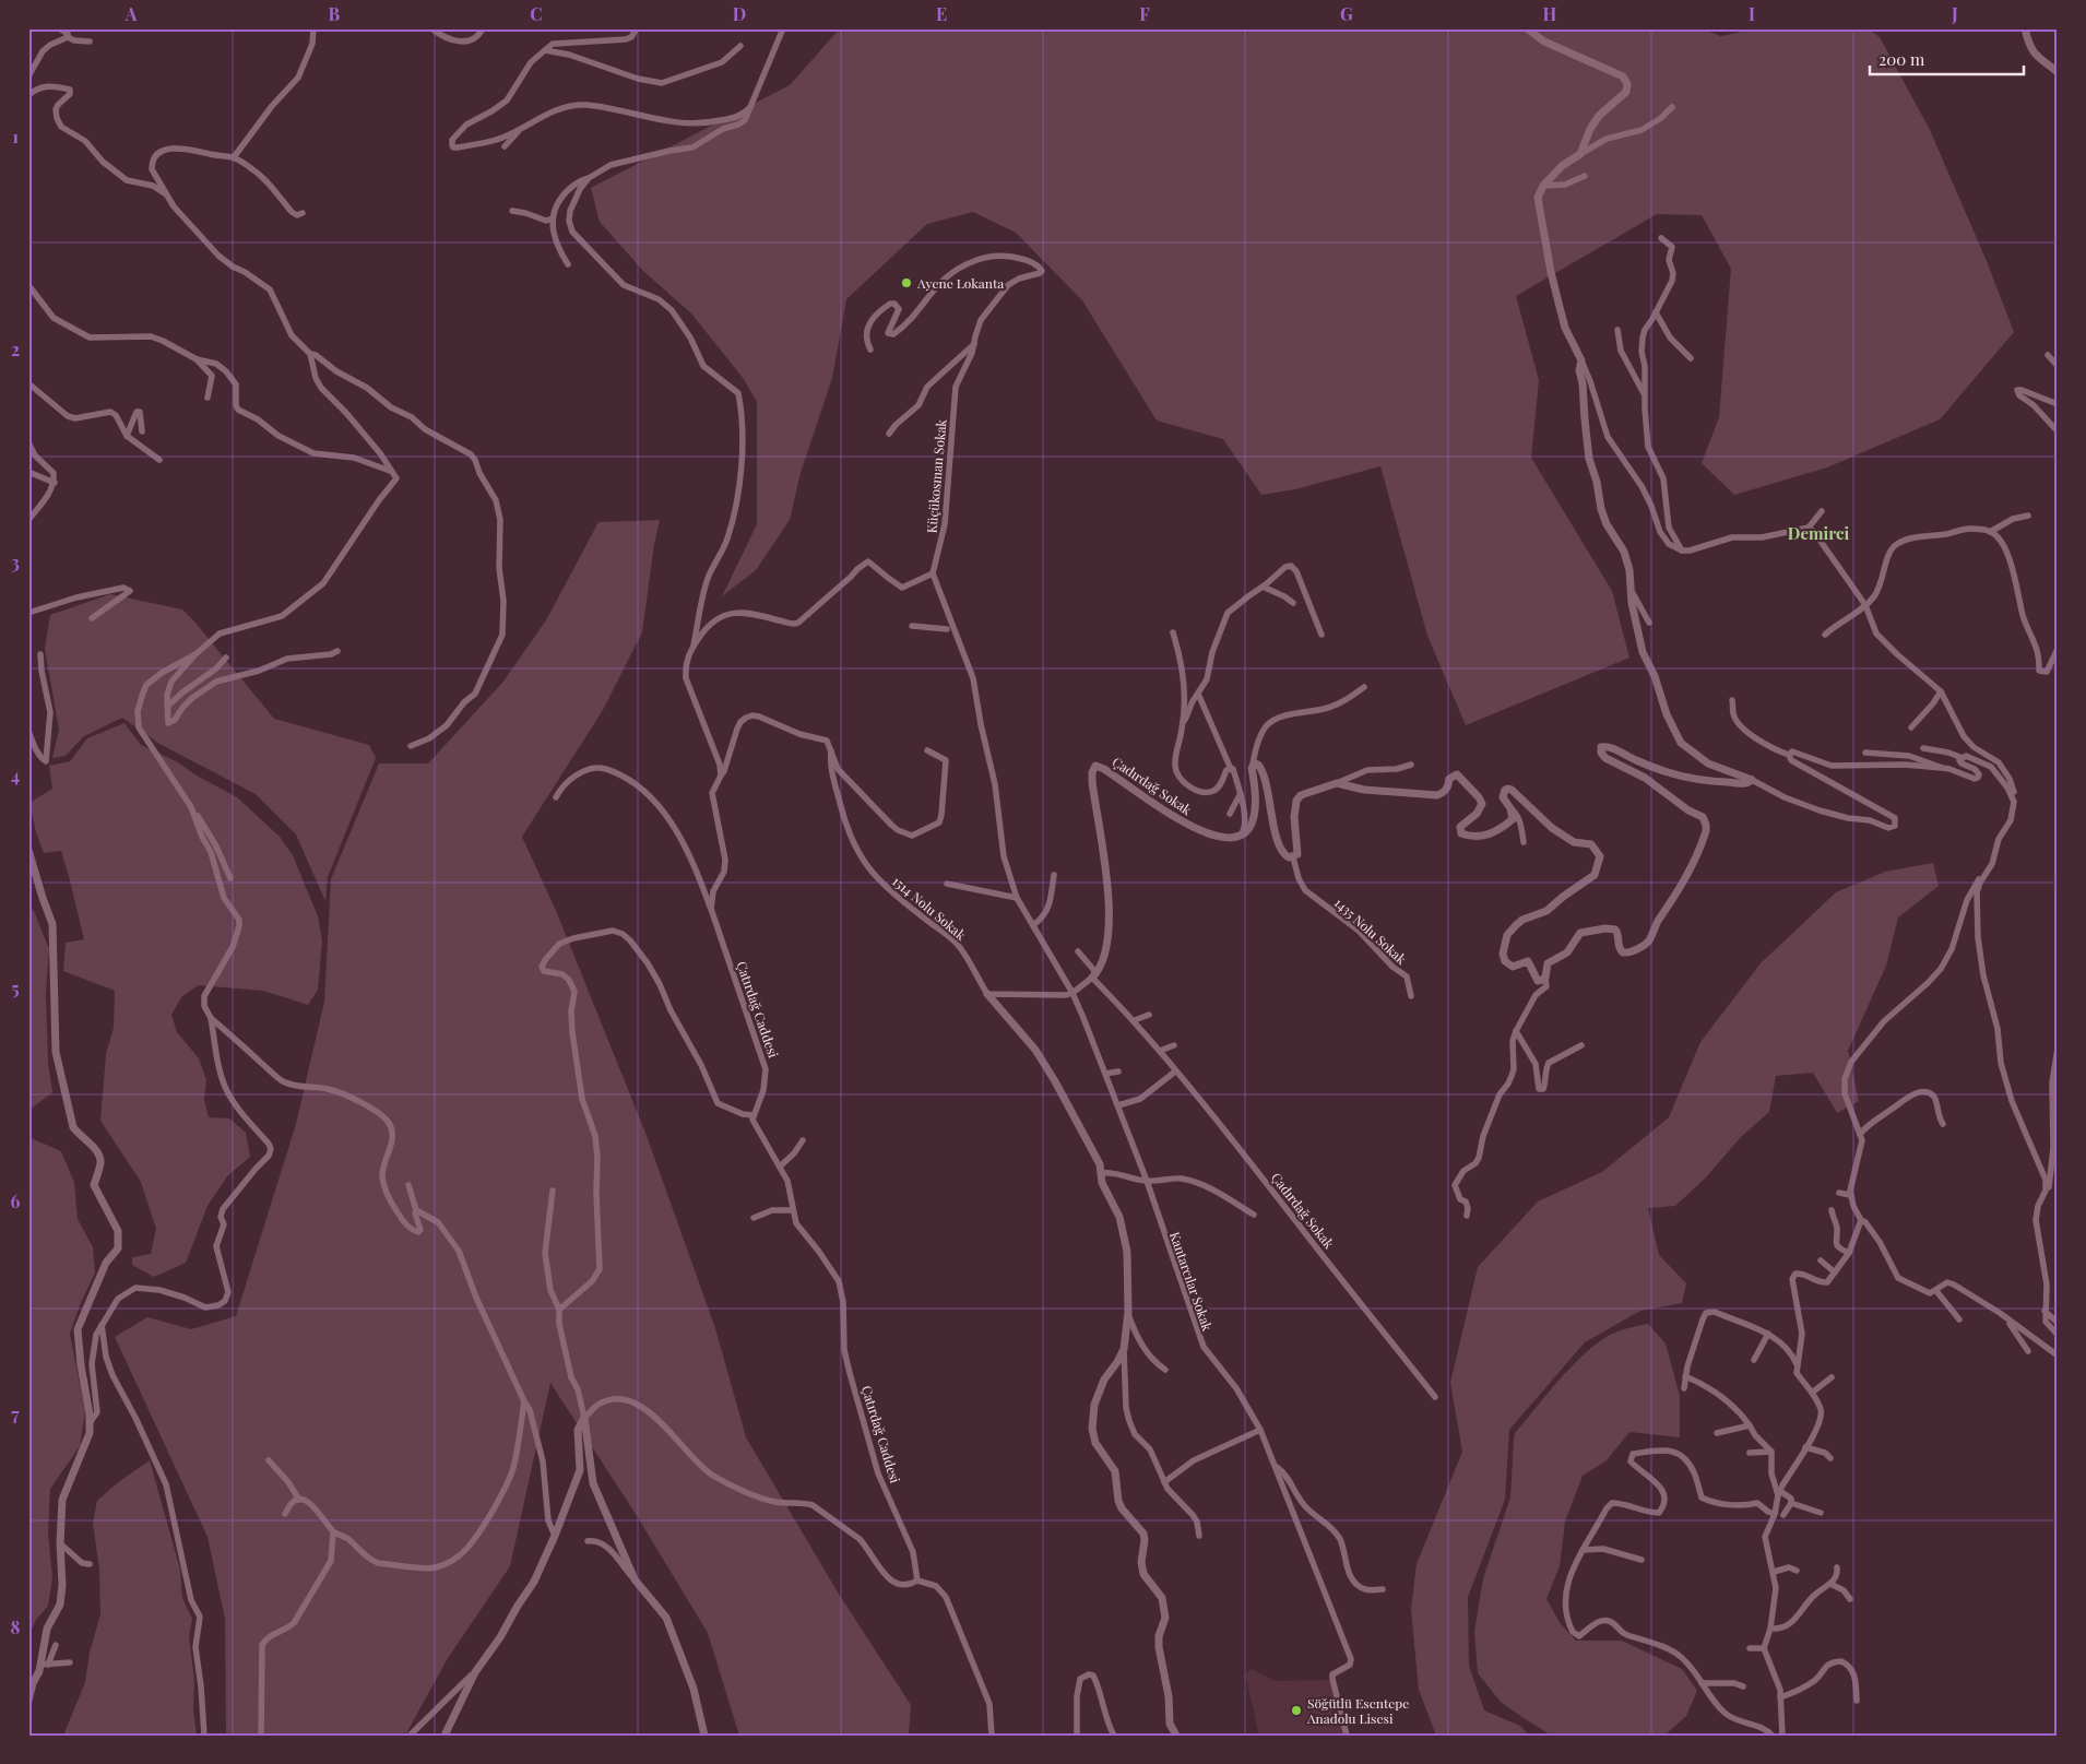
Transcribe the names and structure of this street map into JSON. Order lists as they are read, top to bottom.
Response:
{
  "streets": {
    "street": [
      "Küçükosman Sokak",
      "Çadırdağ Sokak",
      "1514 Nolu Sokak",
      "1435 Nolu Sokak",
      "Çatırdağ Caddesi",
      "Kantarcılar Sokak"
    ]
  },
  "districts": ["Demirci"],
  "places": ["Ayene Lokanta", "Söğütlü Esentepe Anadolu Lisesi"],
  "scale_bar": "200 m",
  "grid": {
    "columns": [
      "A",
      "B",
      "C",
      "D",
      "E",
      "F",
      "G",
      "H",
      "I",
      "J"
    ],
    "rows": [
      "1",
      "2",
      "3",
      "4",
      "5",
      "6",
      "7",
      "8"
    ]
  }
}
